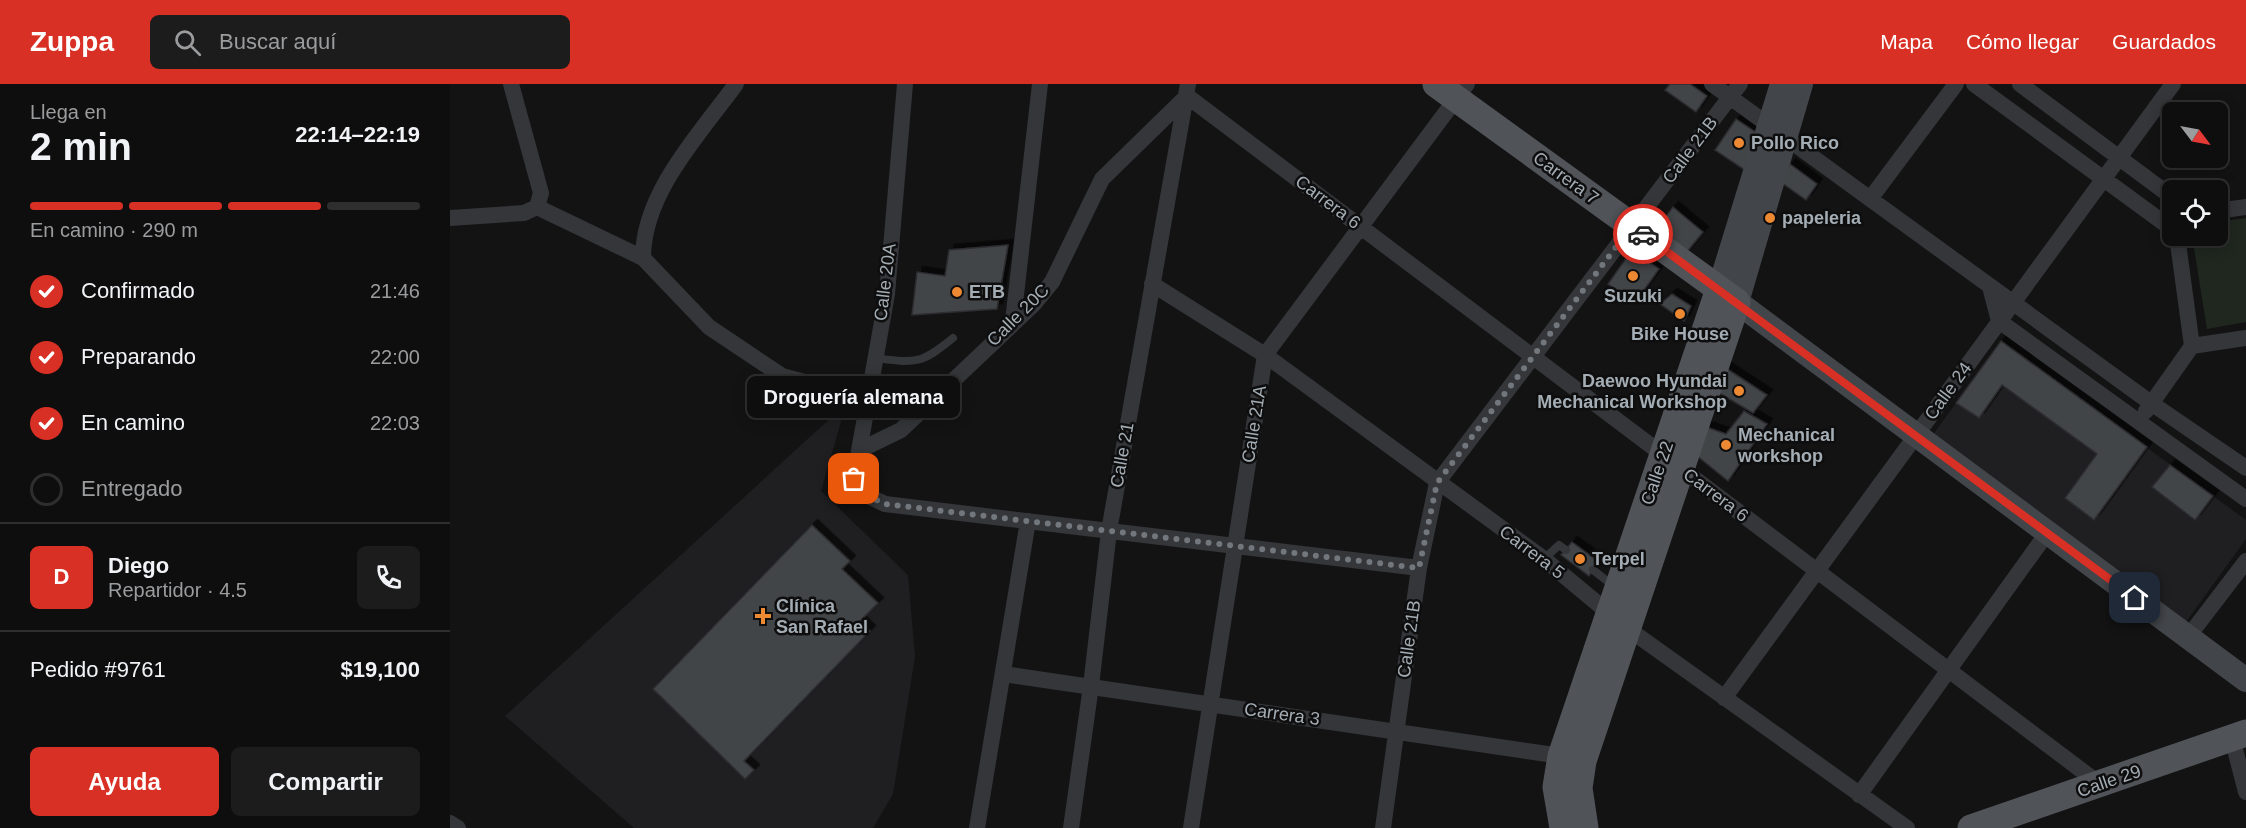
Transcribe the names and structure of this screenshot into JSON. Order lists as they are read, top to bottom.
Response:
{
  "streets": {
    "main road": ["Carrera 7", "Calle 22", "Calle 29"],
    "street": [
      "Calle 21B",
      "Carrera 6",
      "Calle 20A",
      "Calle 20C",
      "Calle 24",
      "Calle 21A",
      "Calle 21",
      "Carrera 5",
      "Carrera 3"
    ]
  },
  "crossings": [
    ["Calle 21B", "Carrera 7"],
    ["Calle 21B", "Carrera 6"],
    ["Calle 21B", "Carrera 5"],
    ["Calle 21B", "Carrera 3"],
    ["Carrera 7", "Calle 24"],
    ["Carrera 7", "Calle 21A"],
    ["Carrera 7", "Calle 22"],
    ["Carrera 6", "Calle 20C"],
    ["Carrera 6", "Calle 24"],
    ["Carrera 6", "Calle 21A"],
    ["Carrera 6", "Calle 21"],
    ["Carrera 6", "Calle 22"],
    ["Carrera 6", "Calle 29"],
    ["Calle 20A", "Calle 20C"],
    ["Calle 20C", "Calle 21"],
    ["Calle 24", "Carrera 5"],
    ["Calle 21A", "Carrera 5"],
    ["Calle 21A", "Carrera 3"],
    ["Calle 21", "Carrera 5"],
    ["Calle 21", "Carrera 3"],
    ["Calle 22", "Carrera 5"],
    ["Calle 22", "Carrera 3"]
  ],
  "places": {
    "other": [
      "Pollo Rico",
      "papeleria",
      "Suzuki",
      "ETB",
      "Bike House",
      "Daewoo Hyundai Mechanical Workshop",
      "Mechanical workshop",
      "Droguería alemana",
      "Terpel"
    ],
    "health": ["Clínica San Rafael"]
  },
  "north": "bottom right",
  "page": {
    "header": "Zuppa",
    "search": "Buscar aquí",
    "nav": ["Mapa", "Cómo llegar", "Guardados"],
    "heading": ["2 min", "Llega en", "22:14–22:19"],
    "panel": [
      "Diego",
      "Repartidor · 4.5",
      "Pedido #9761",
      "$19,100"
    ],
    "bar": "En camino · 290 m",
    "list": [
      ["Confirmado", "21:46"],
      ["Preparando", "22:00"],
      ["En camino", "22:03"],
      "Entregado"
    ],
    "bubble": "Droguería alemana",
    "round": "D",
    "buttons": ["Ayuda", "Compartir"]
  }
}
